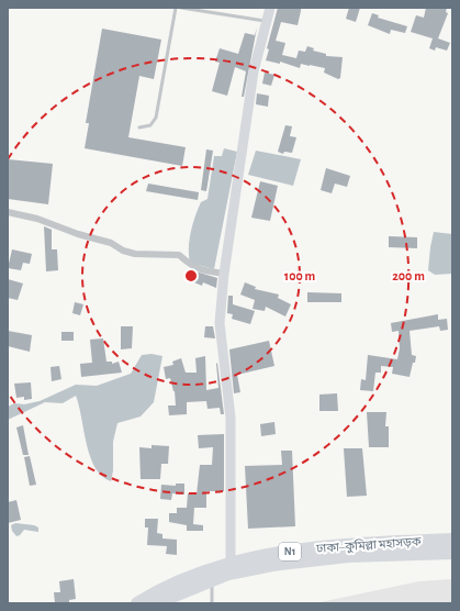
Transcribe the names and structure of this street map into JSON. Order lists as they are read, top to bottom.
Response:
{
  "streets": {
    "highway": ["ঢাকা–কুমিল্লা মহাসড়ক", "N1"]
  },
  "rings": ["100 m", "200 m"]
}
